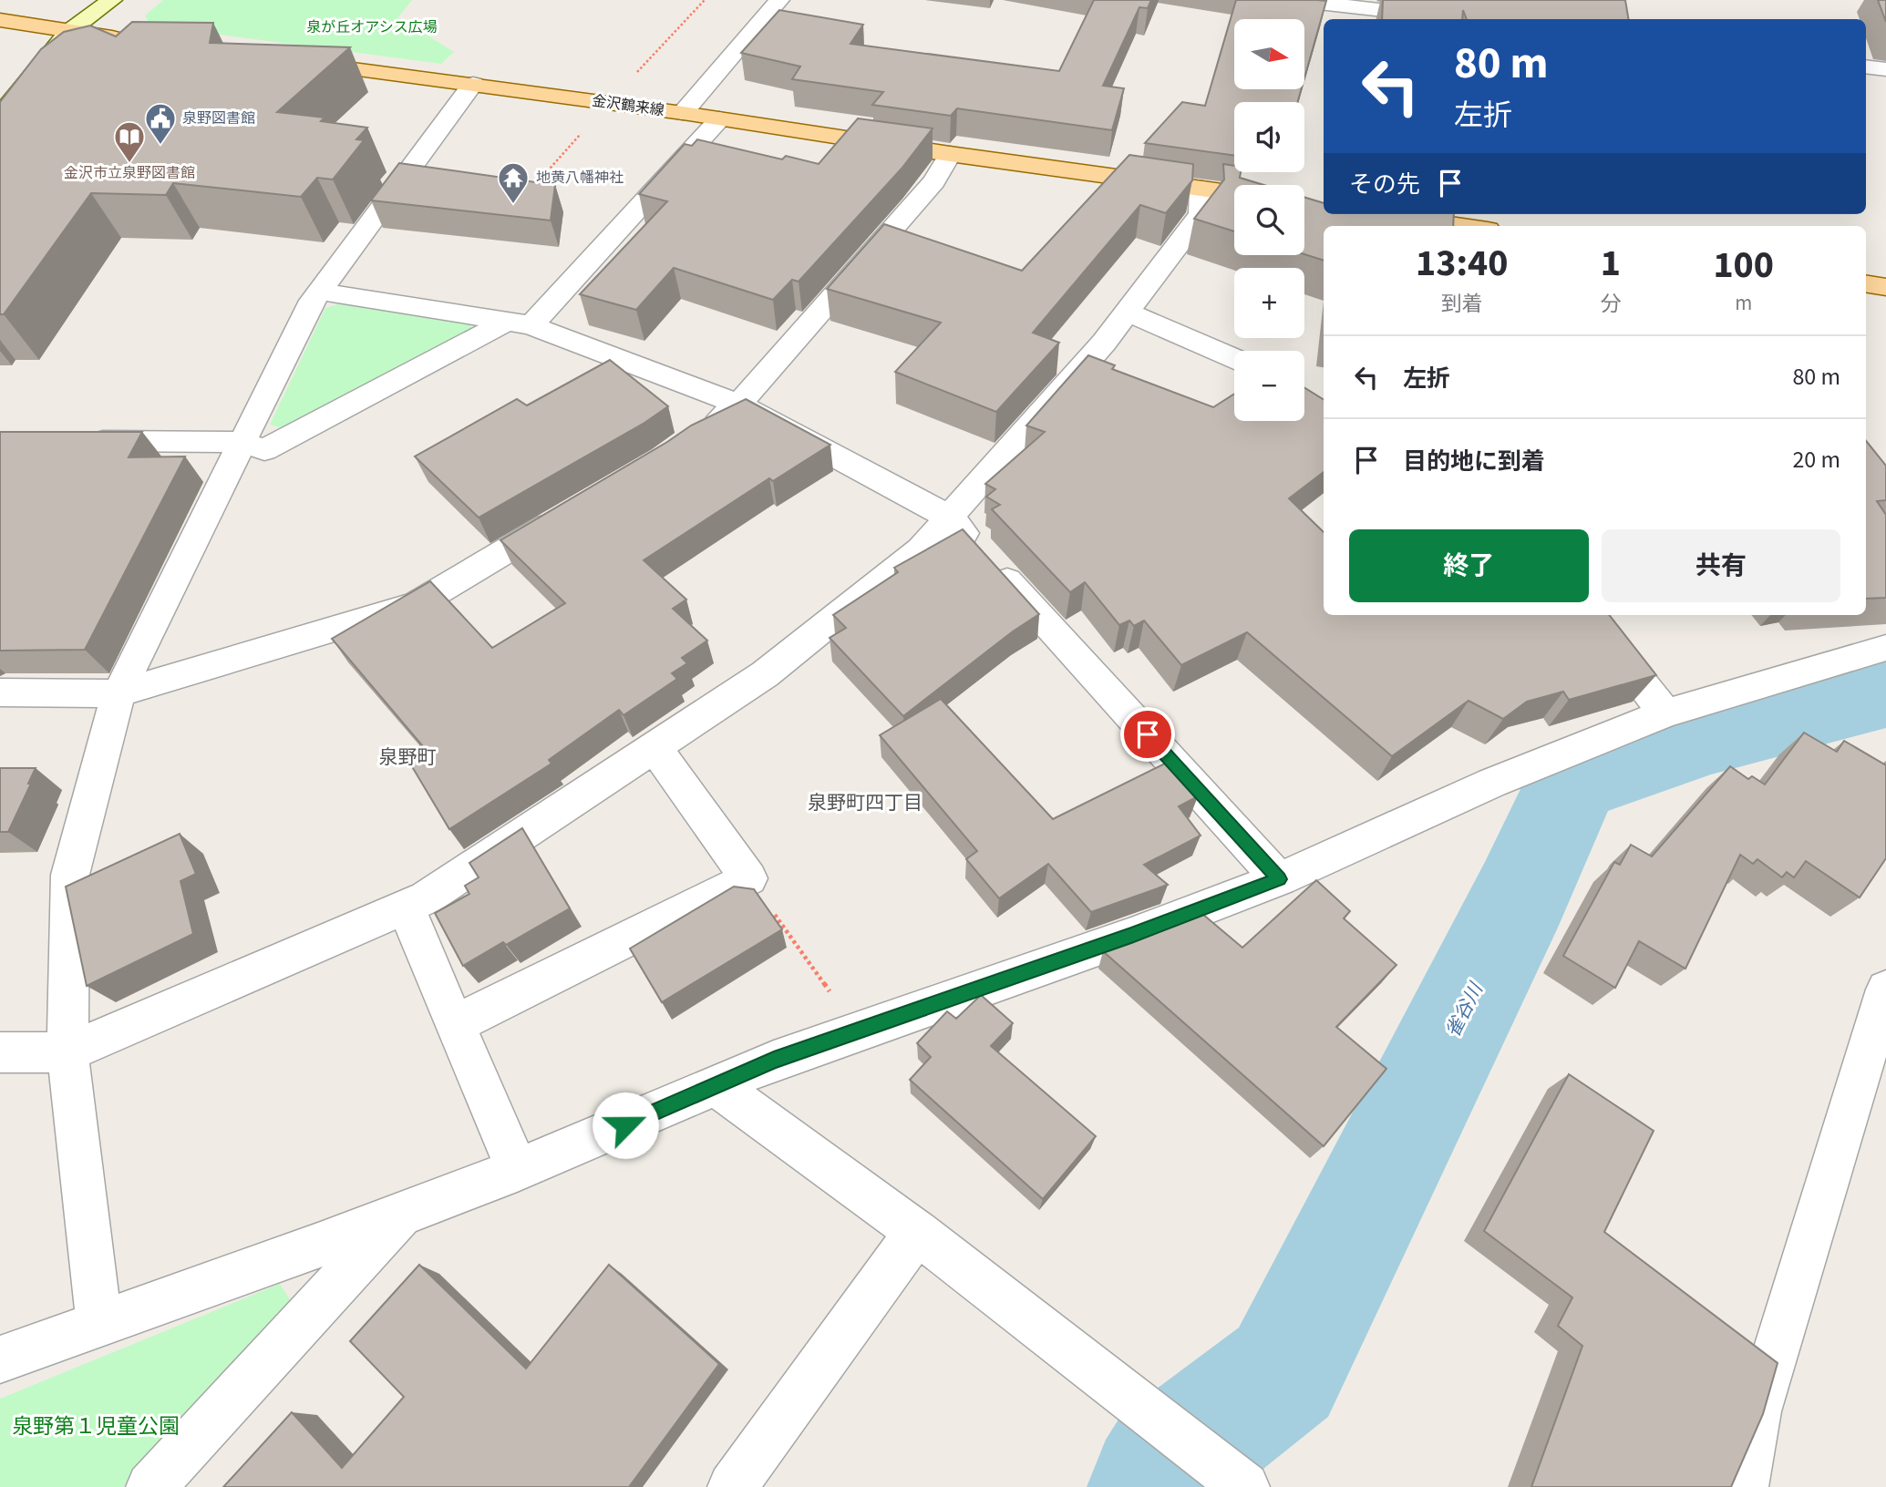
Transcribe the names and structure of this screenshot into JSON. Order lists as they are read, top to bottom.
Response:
{
  "streets": {
    "main road": ["金沢鶴来線"]
  },
  "districts": ["泉野町", "泉野町四丁目"],
  "water": ["雀谷川"],
  "parks": ["泉が丘オアシス広場", "泉野第１児童公園"],
  "places": {
    "public building": ["泉野図書館"],
    "library": ["金沢市立泉野図書館"],
    "temple": ["地黄八幡神社"]
  },
  "north": "right",
  "page": {
    "map_buttons": ["+", "−"],
    "turn": ["80 m", "左折"],
    "then": "その先",
    "eta": [
      "13:40",
      "到着",
      "1",
      "分",
      "100",
      "m"
    ],
    "list": [
      {
        "name": "左折",
        "value": "80 m"
      },
      {
        "name": "目的地に到着",
        "value": "20 m"
      }
    ],
    "buttons": ["終了", "共有"]
  }
}
